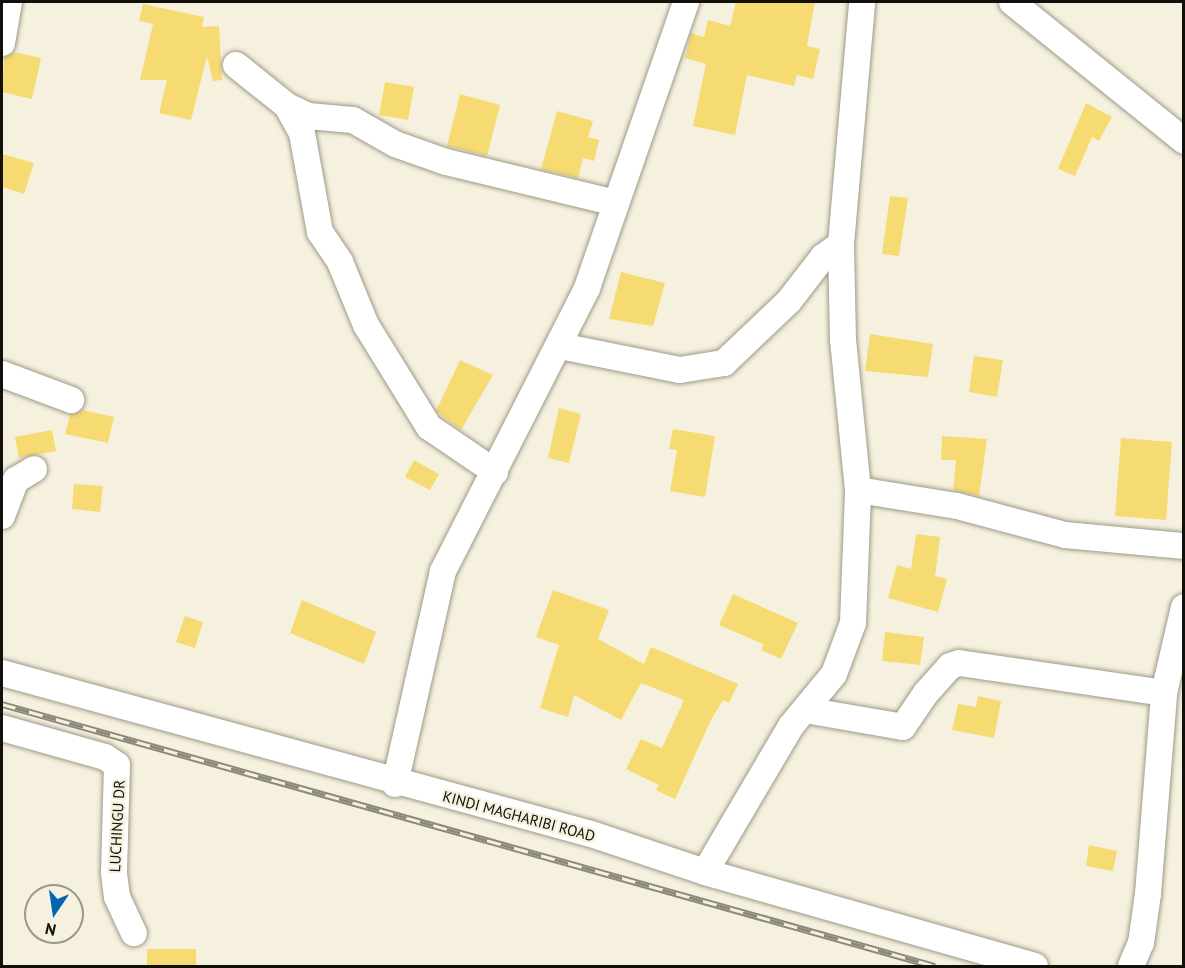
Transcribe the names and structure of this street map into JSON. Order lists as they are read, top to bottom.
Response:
{
  "streets": {
    "street": ["KINDI MAGHARIBI ROAD", "LUCHINGU DR"]
  },
  "north": "bottom"
}
